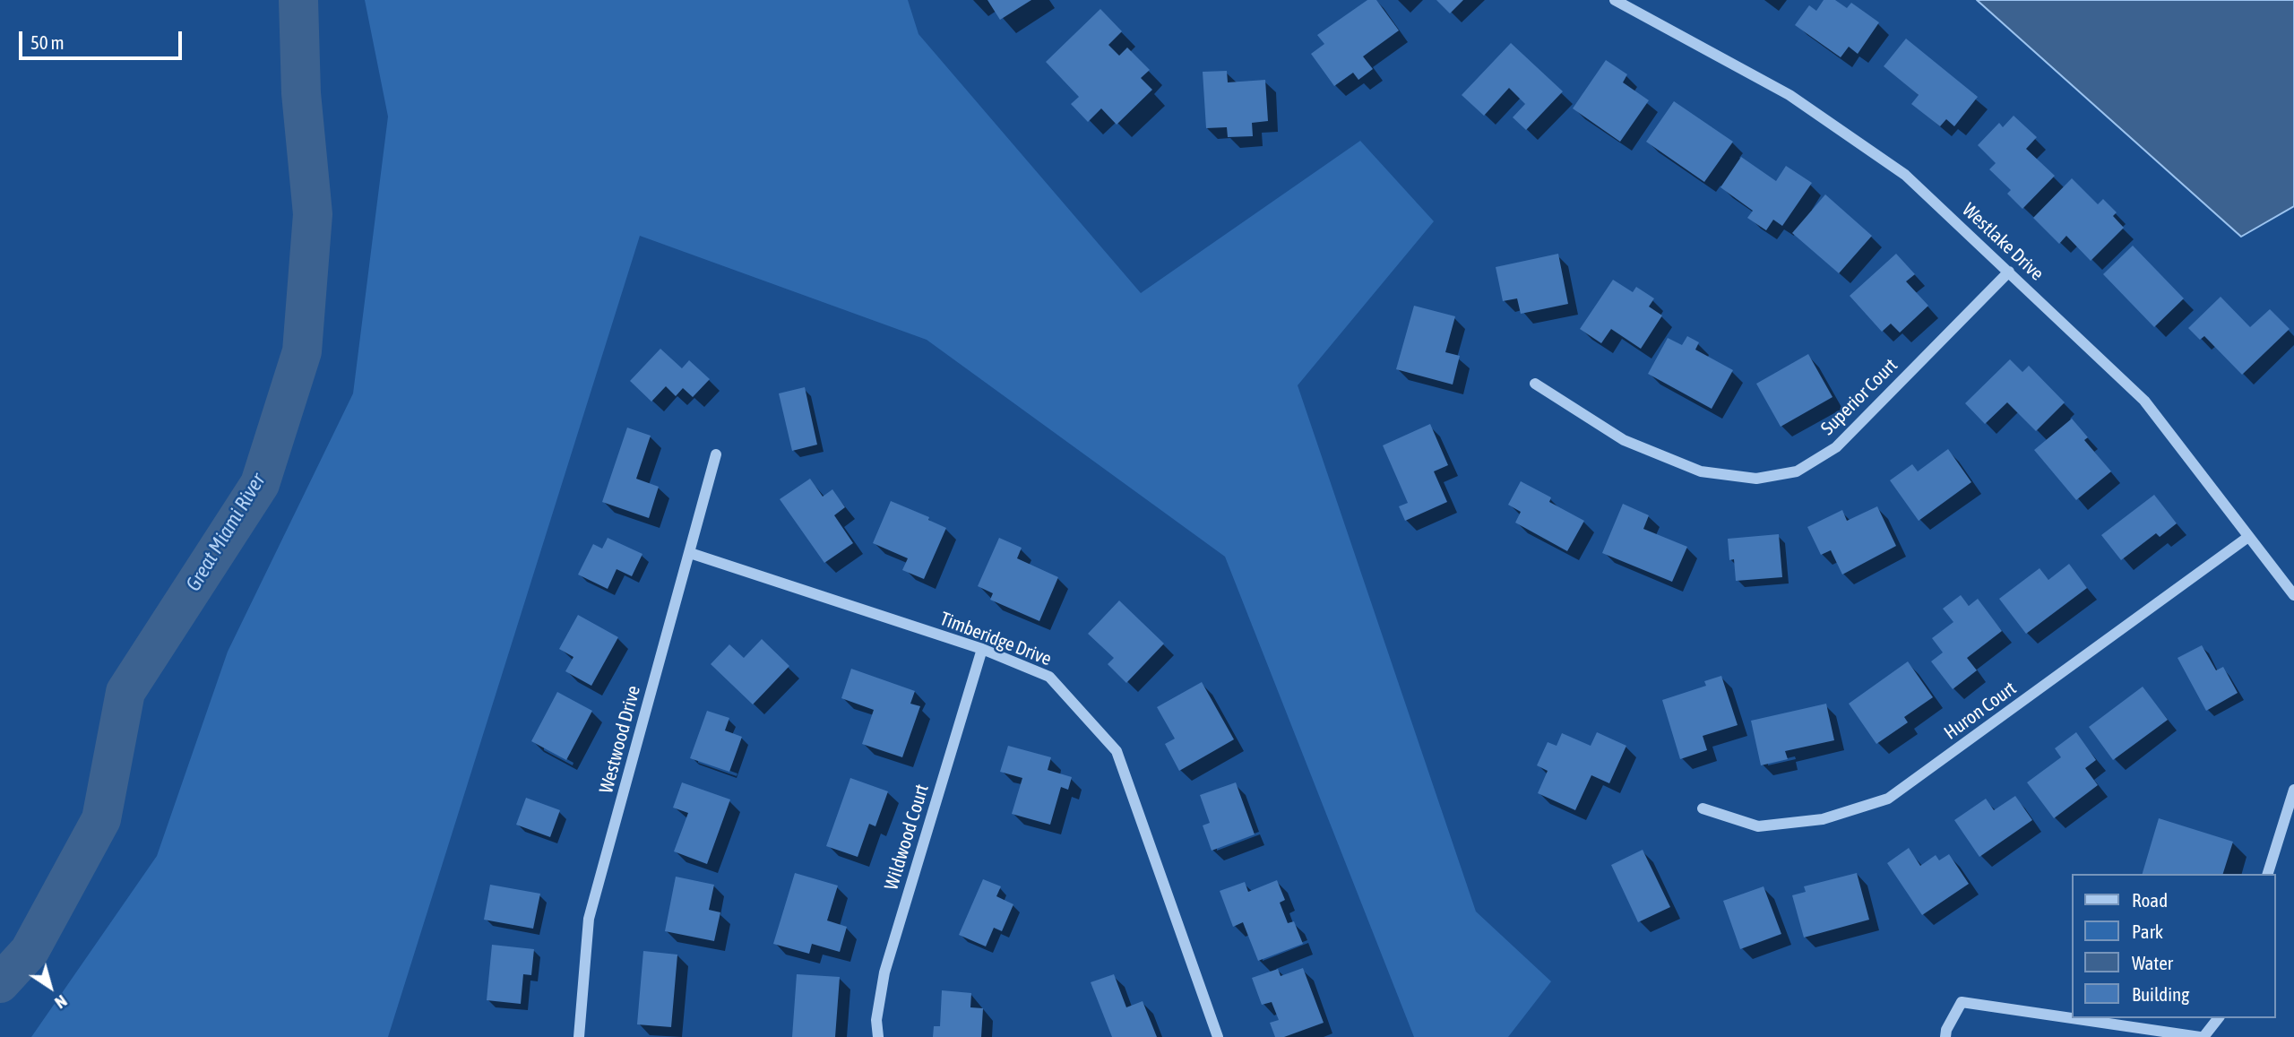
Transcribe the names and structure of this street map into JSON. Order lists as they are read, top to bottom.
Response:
{
  "streets": {
    "street": [
      "Westlake Drive",
      "Superior Court",
      "Timberidge Drive",
      "Huron Court",
      "Westwood Drive",
      "Wildwood Court"
    ]
  },
  "crossings": [
    ["Westlake Drive", "Superior Court"],
    ["Westlake Drive", "Huron Court"],
    ["Timberidge Drive", "Westwood Drive"],
    ["Timberidge Drive", "Wildwood Court"]
  ],
  "water": ["Great Miami River"],
  "legend": [
    "Road",
    "Park",
    "Water",
    "Building"
  ],
  "scale_bar": "50 m",
  "north": "bottom right"
}
